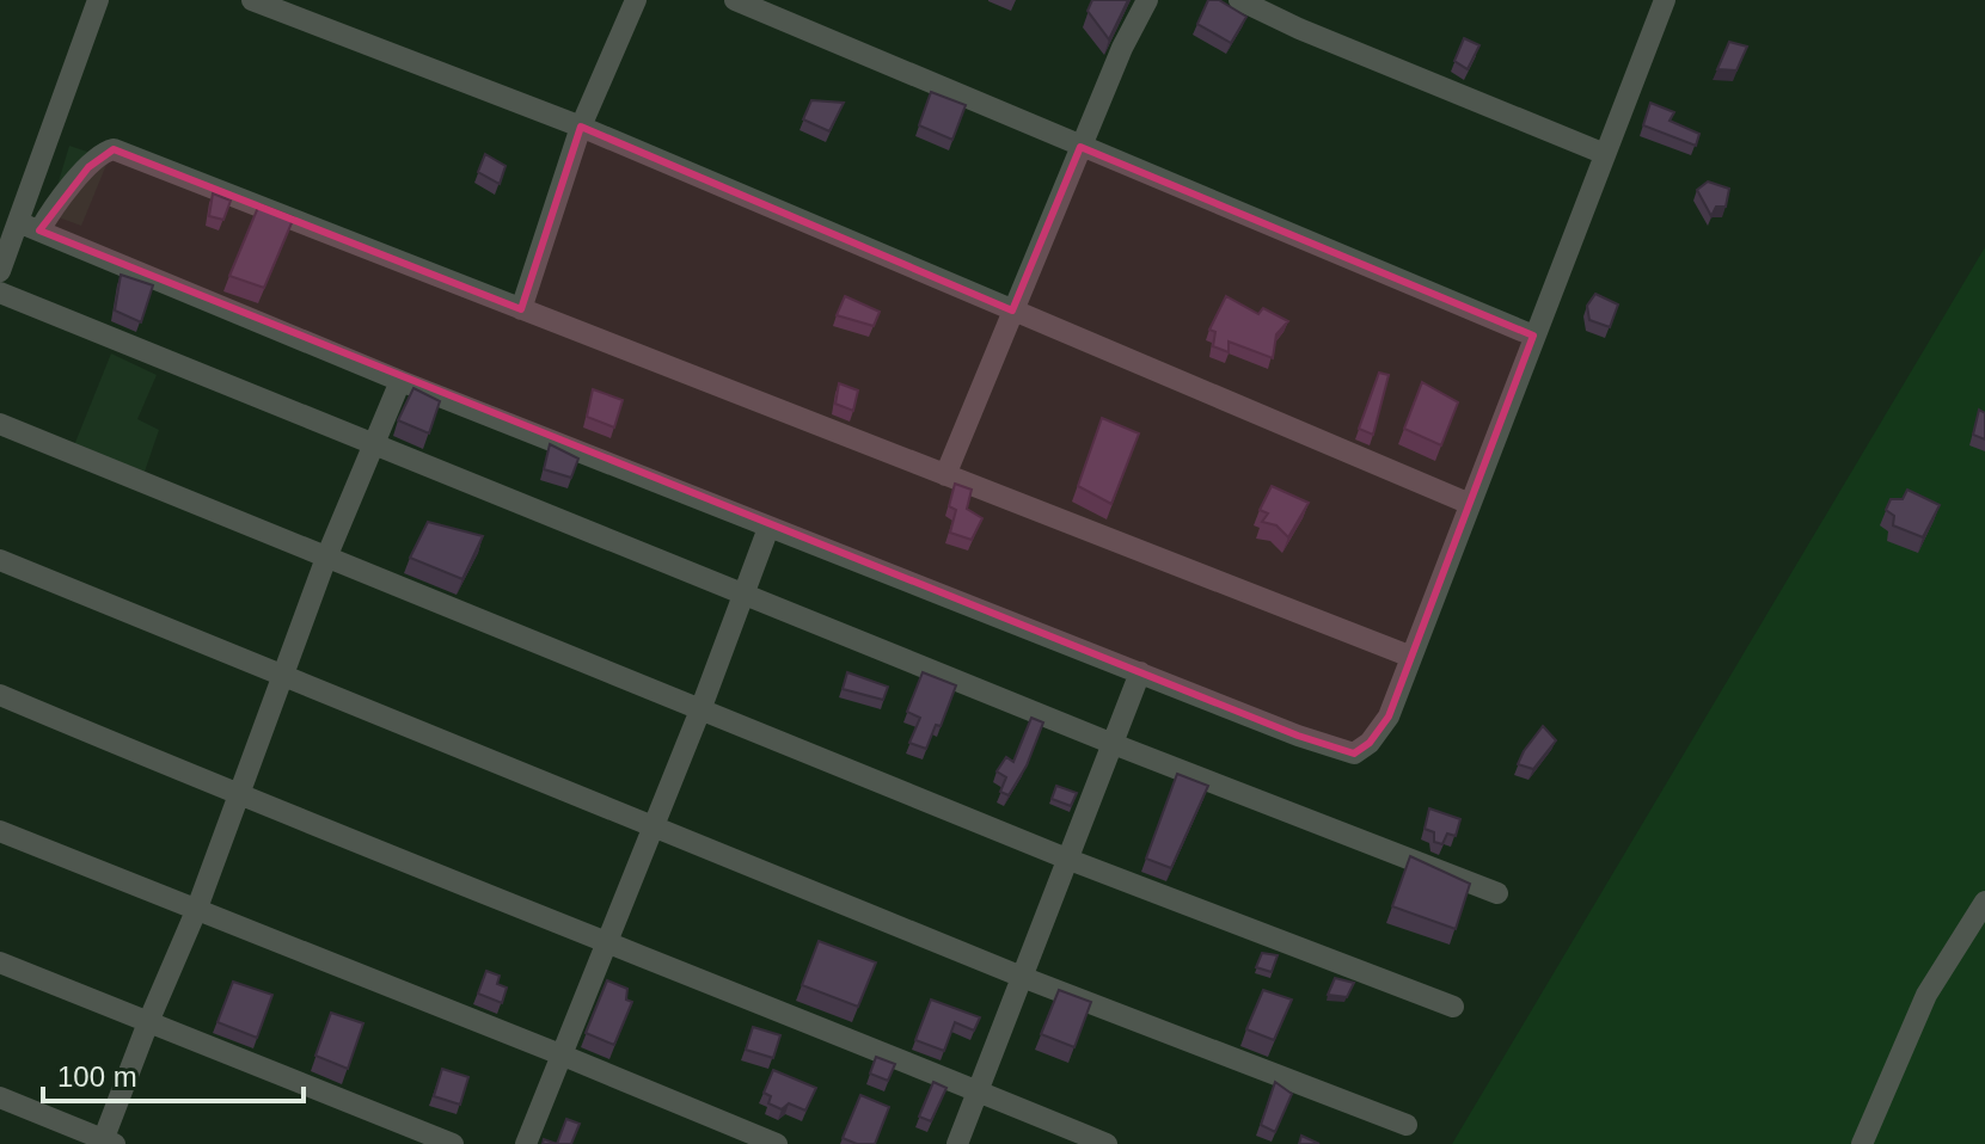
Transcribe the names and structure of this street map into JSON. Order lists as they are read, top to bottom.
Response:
{
  "scale_bar": "100 m"
}
